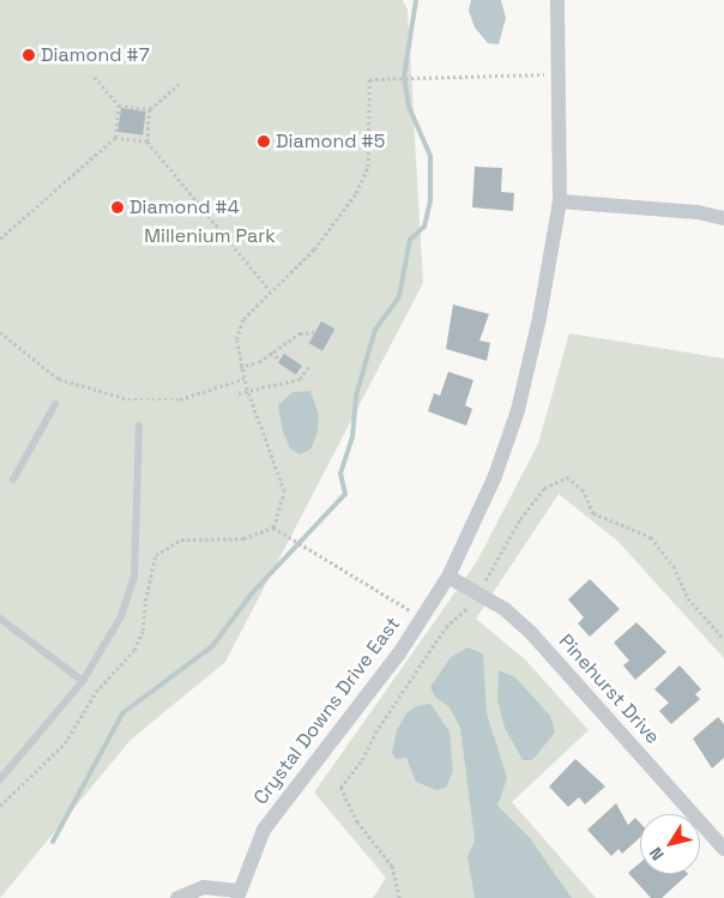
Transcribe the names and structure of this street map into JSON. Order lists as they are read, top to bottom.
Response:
{
  "streets": {
    "street": ["Pinehurst Drive", "Crystal Downs Drive East"]
  },
  "crossings": [
    ["Pinehurst Drive", "Crystal Downs Drive East"]
  ],
  "parks": ["Millenium Park"],
  "places": ["Diamond #7", "Diamond #5", "Diamond #4"],
  "north": "bottom left"
}
